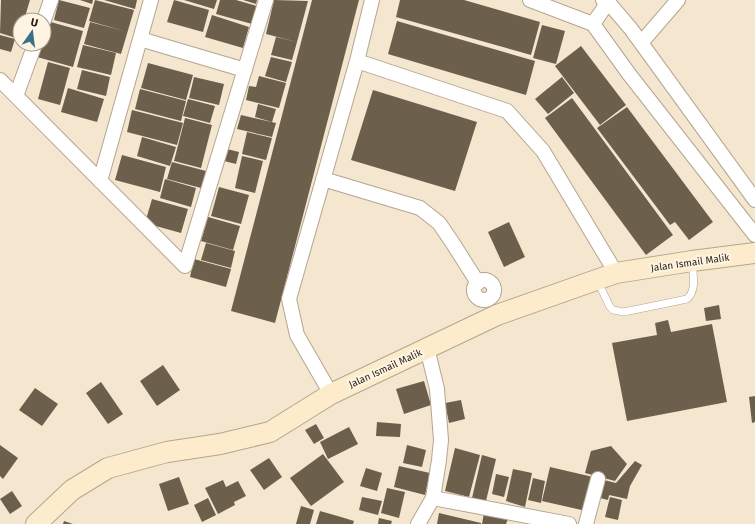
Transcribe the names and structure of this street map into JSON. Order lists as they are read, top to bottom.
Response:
{
  "streets": {
    "main road": ["Jalan Ismail Malik"]
  },
  "north": "top"
}
